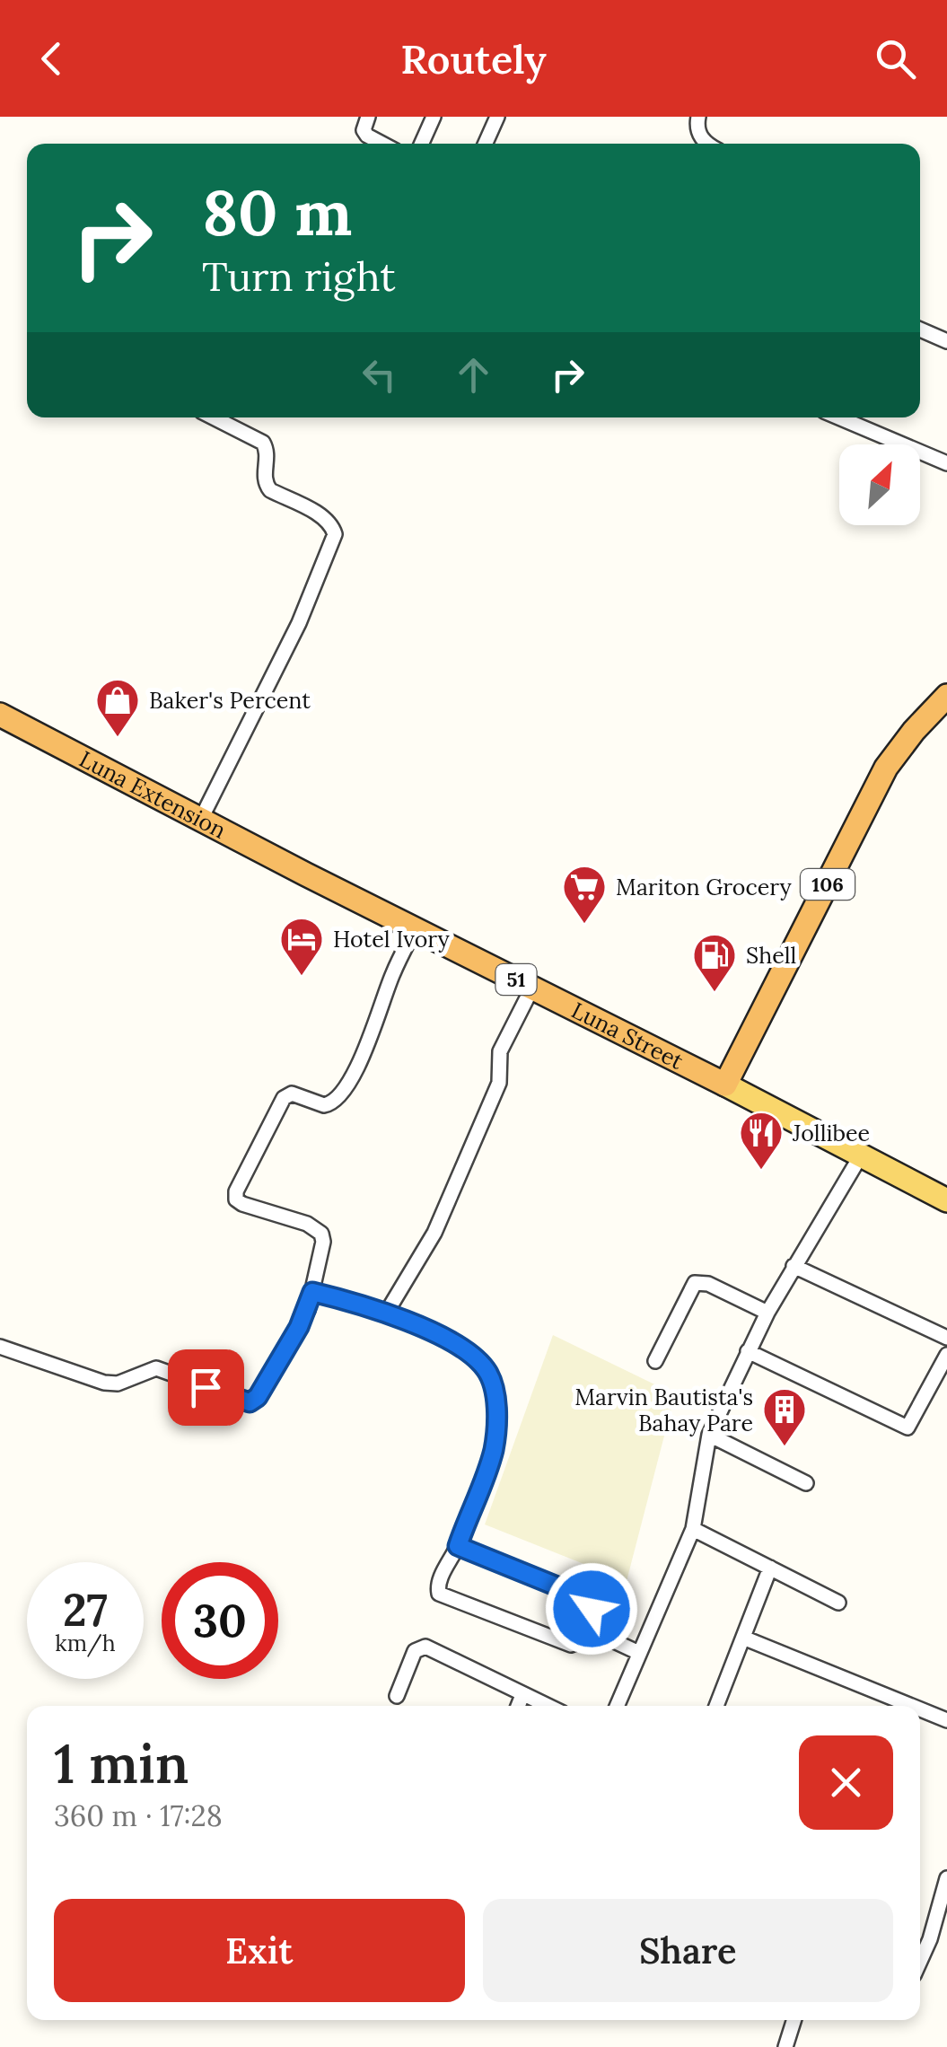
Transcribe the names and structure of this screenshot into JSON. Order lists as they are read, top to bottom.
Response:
{
  "streets": {
    "highway": [
      "Luna Extension",
      "106",
      "51",
      "Luna Street"
    ]
  },
  "crossings": [
    ["Luna Extension", "Luna Street"],
    ["106", "Luna Street"]
  ],
  "places": {
    "shop": ["Baker's Percent"],
    "supermarket": ["Mariton Grocery"],
    "hotel": ["Hotel Ivory"],
    "fuel station": ["Shell"],
    "restaurant": ["Jollibee"],
    "building": ["Marvin Bautista's Bahay Pare"]
  },
  "north": "top right",
  "page": {
    "header": "Routely",
    "turn": ["80 m", "Turn right"],
    "speed": "27 km/h",
    "limit": "30",
    "heading": ["1 min", "360 m · 17:28"],
    "buttons": ["Exit", "Share"]
  }
}
